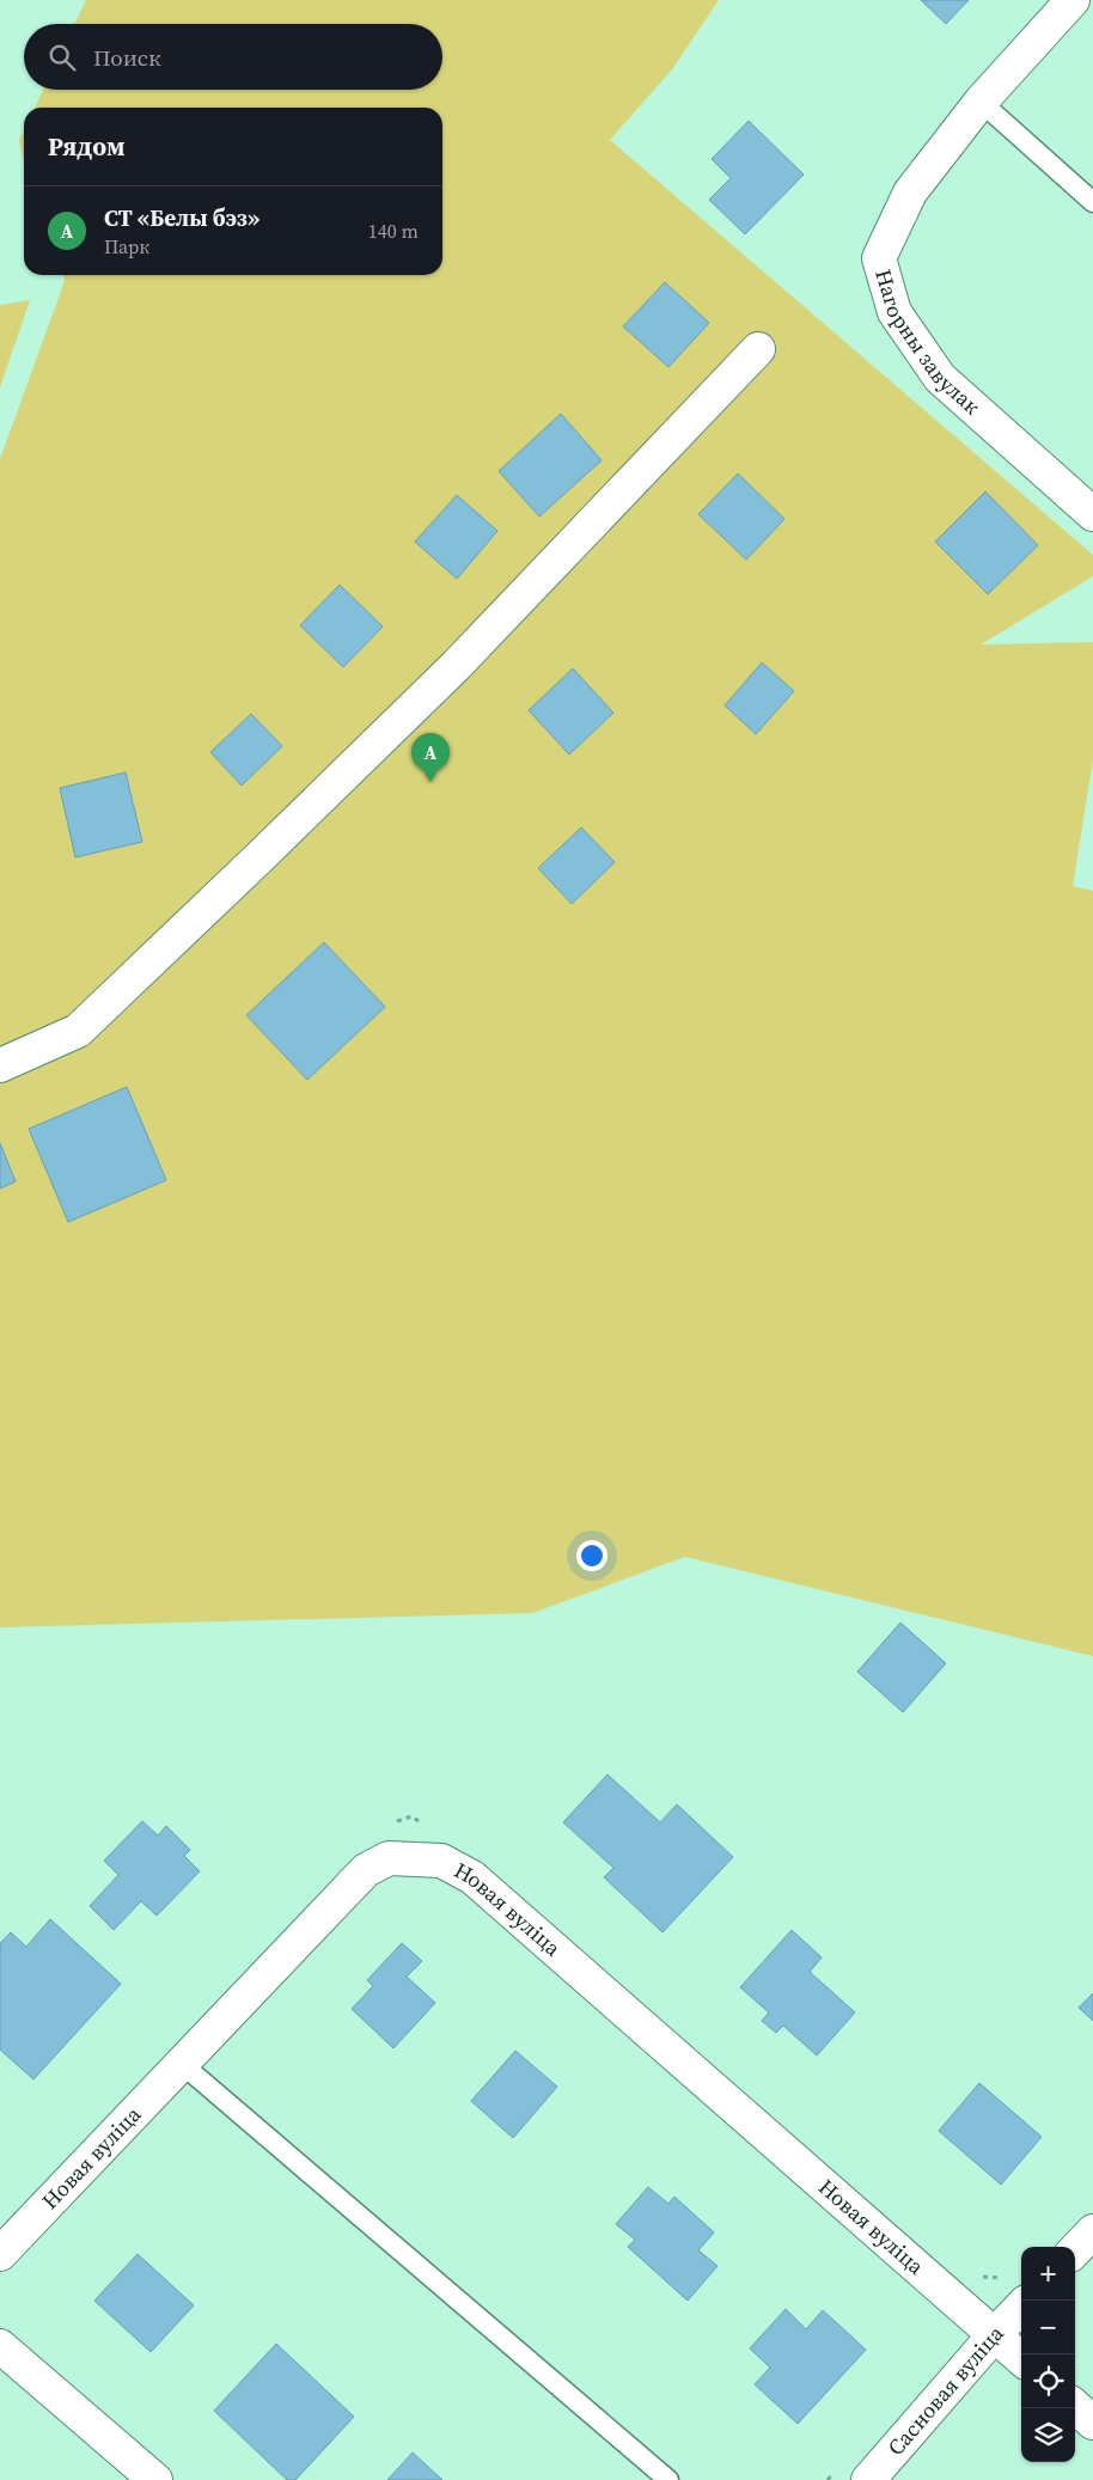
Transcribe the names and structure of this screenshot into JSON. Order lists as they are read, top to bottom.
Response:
{
  "streets": {
    "street": ["Нагорны завулак", "Новая вуліца", "Сасновая вуліца"]
  },
  "crossings": [
    ["Новая вуліца", "Сасновая вуліца"]
  ],
  "page": {
    "search": "Поиск",
    "heading": "Рядом",
    "list": [
      {
        "mark": "A",
        "name": "СТ «Белы бэз»",
        "note": "Парк",
        "value": "140 m"
      }
    ],
    "pins": "A",
    "map_buttons": ["+", "−"]
  }
}
